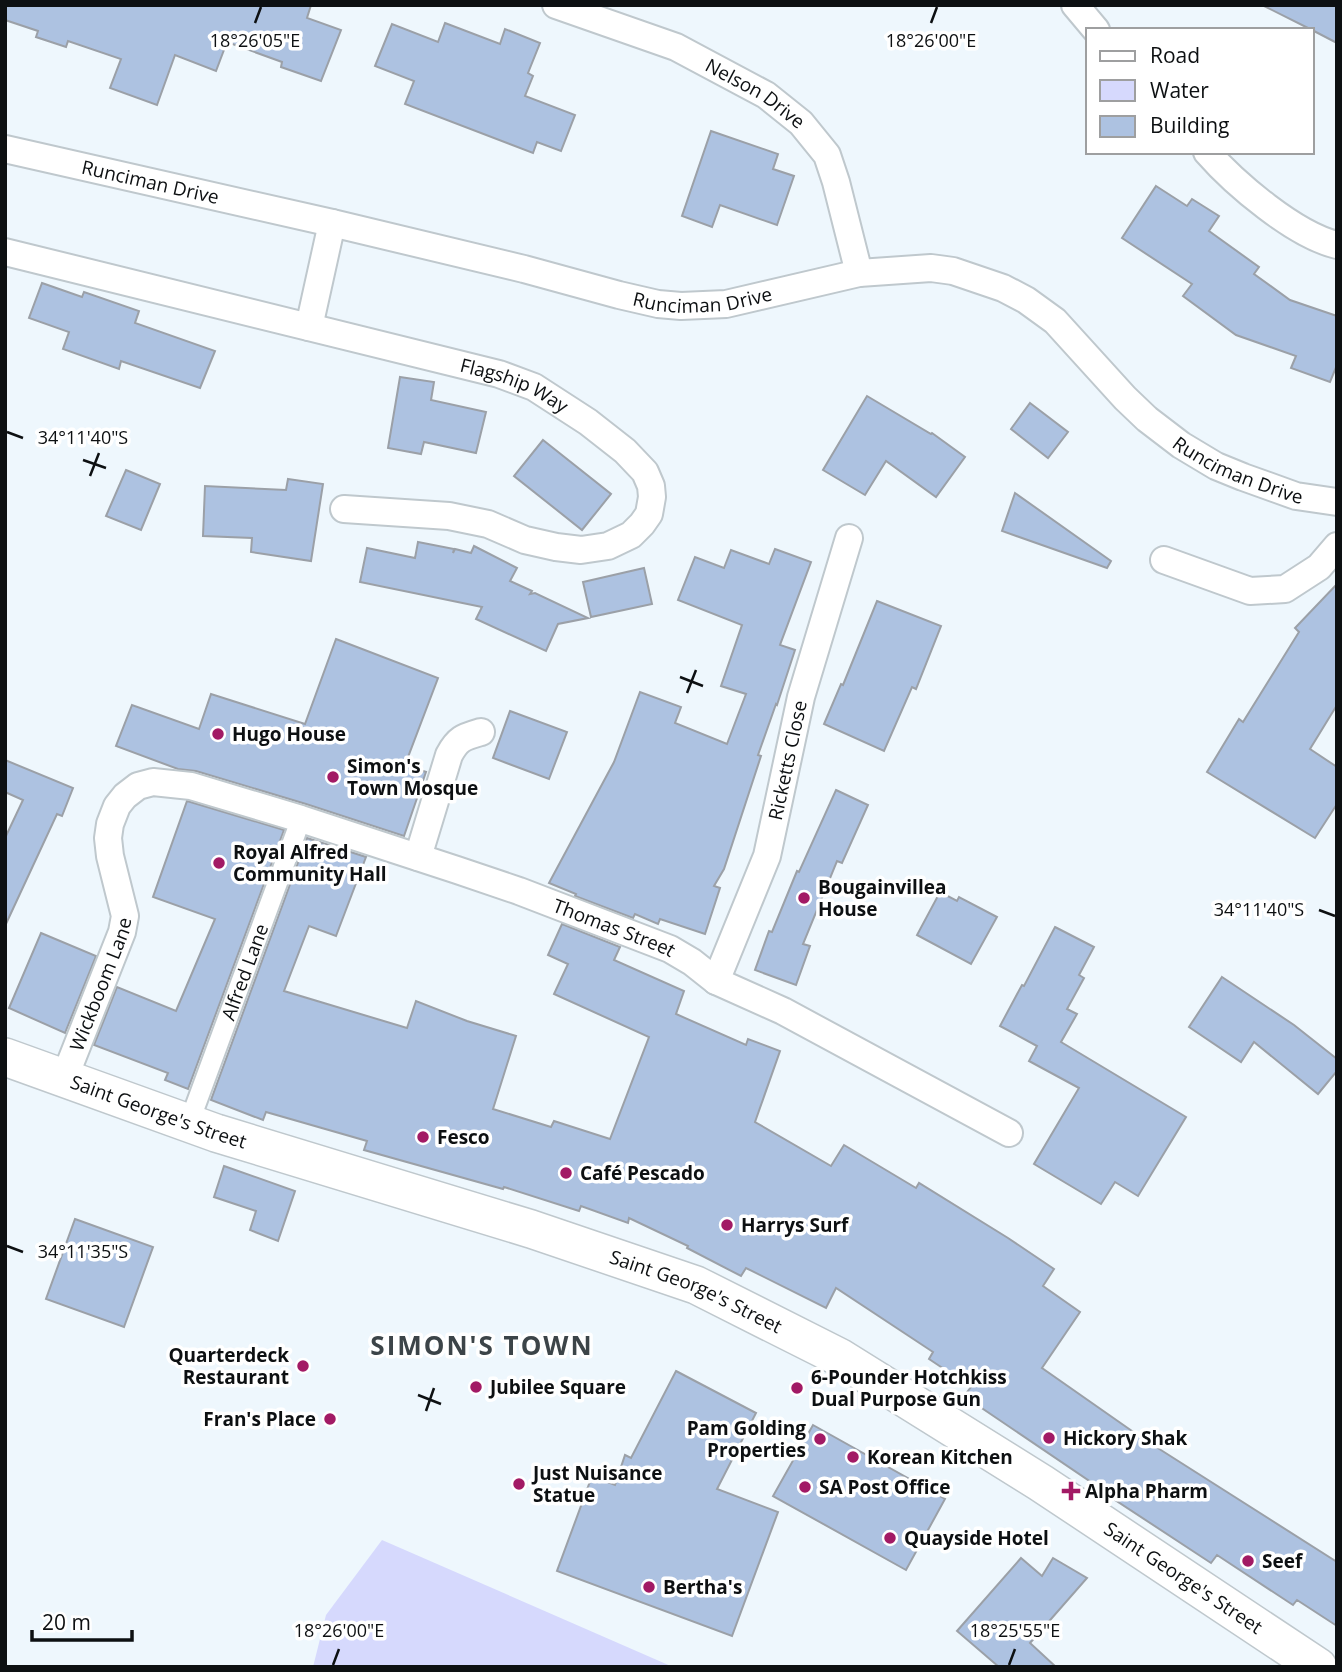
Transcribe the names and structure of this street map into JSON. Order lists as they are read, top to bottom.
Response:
{
  "streets": {
    "main road": ["Saint George's Street"],
    "street": [
      "Nelson Drive",
      "Runciman Drive",
      "Flagship Way",
      "Ricketts Close",
      "Thomas Street",
      "Alfred Lane",
      "Wickboom Lane"
    ]
  },
  "crossings": [
    ["Nelson Drive", "Runciman Drive"],
    ["Ricketts Close", "Thomas Street"],
    ["Thomas Street", "Alfred Lane"],
    ["Thomas Street", "Wickboom Lane"],
    ["Alfred Lane", "Saint George's Street"],
    ["Wickboom Lane", "Saint George's Street"]
  ],
  "districts": ["SIMON'S TOWN"],
  "places": {
    "other": [
      "Hugo House",
      "Simon's Town Mosque",
      "Royal Alfred Community Hall",
      "Bougainvillea House",
      "Fesco",
      "Café Pescado",
      "Harrys Surf",
      "Quarterdeck Restaurant",
      "Jubilee Square",
      "6-Pounder Hotchkiss Dual Purpose Gun",
      "Fran's Place",
      "Hickory Shak",
      "Pam Golding Properties",
      "Korean Kitchen",
      "Just Nuisance Statue",
      "SA Post Office",
      "Quayside Hotel",
      "Seef",
      "Bertha's"
    ],
    "health": ["Alpha Pharm"]
  },
  "legend": ["Road", "Water", "Building"],
  "scale_bar": "20 m",
  "coordinates": [
    "18°26'05\"E",
    "18°26'00\"E",
    "34°11'40\"S",
    "34°11'35\"S",
    "18°25'55\"E"
  ]
}
